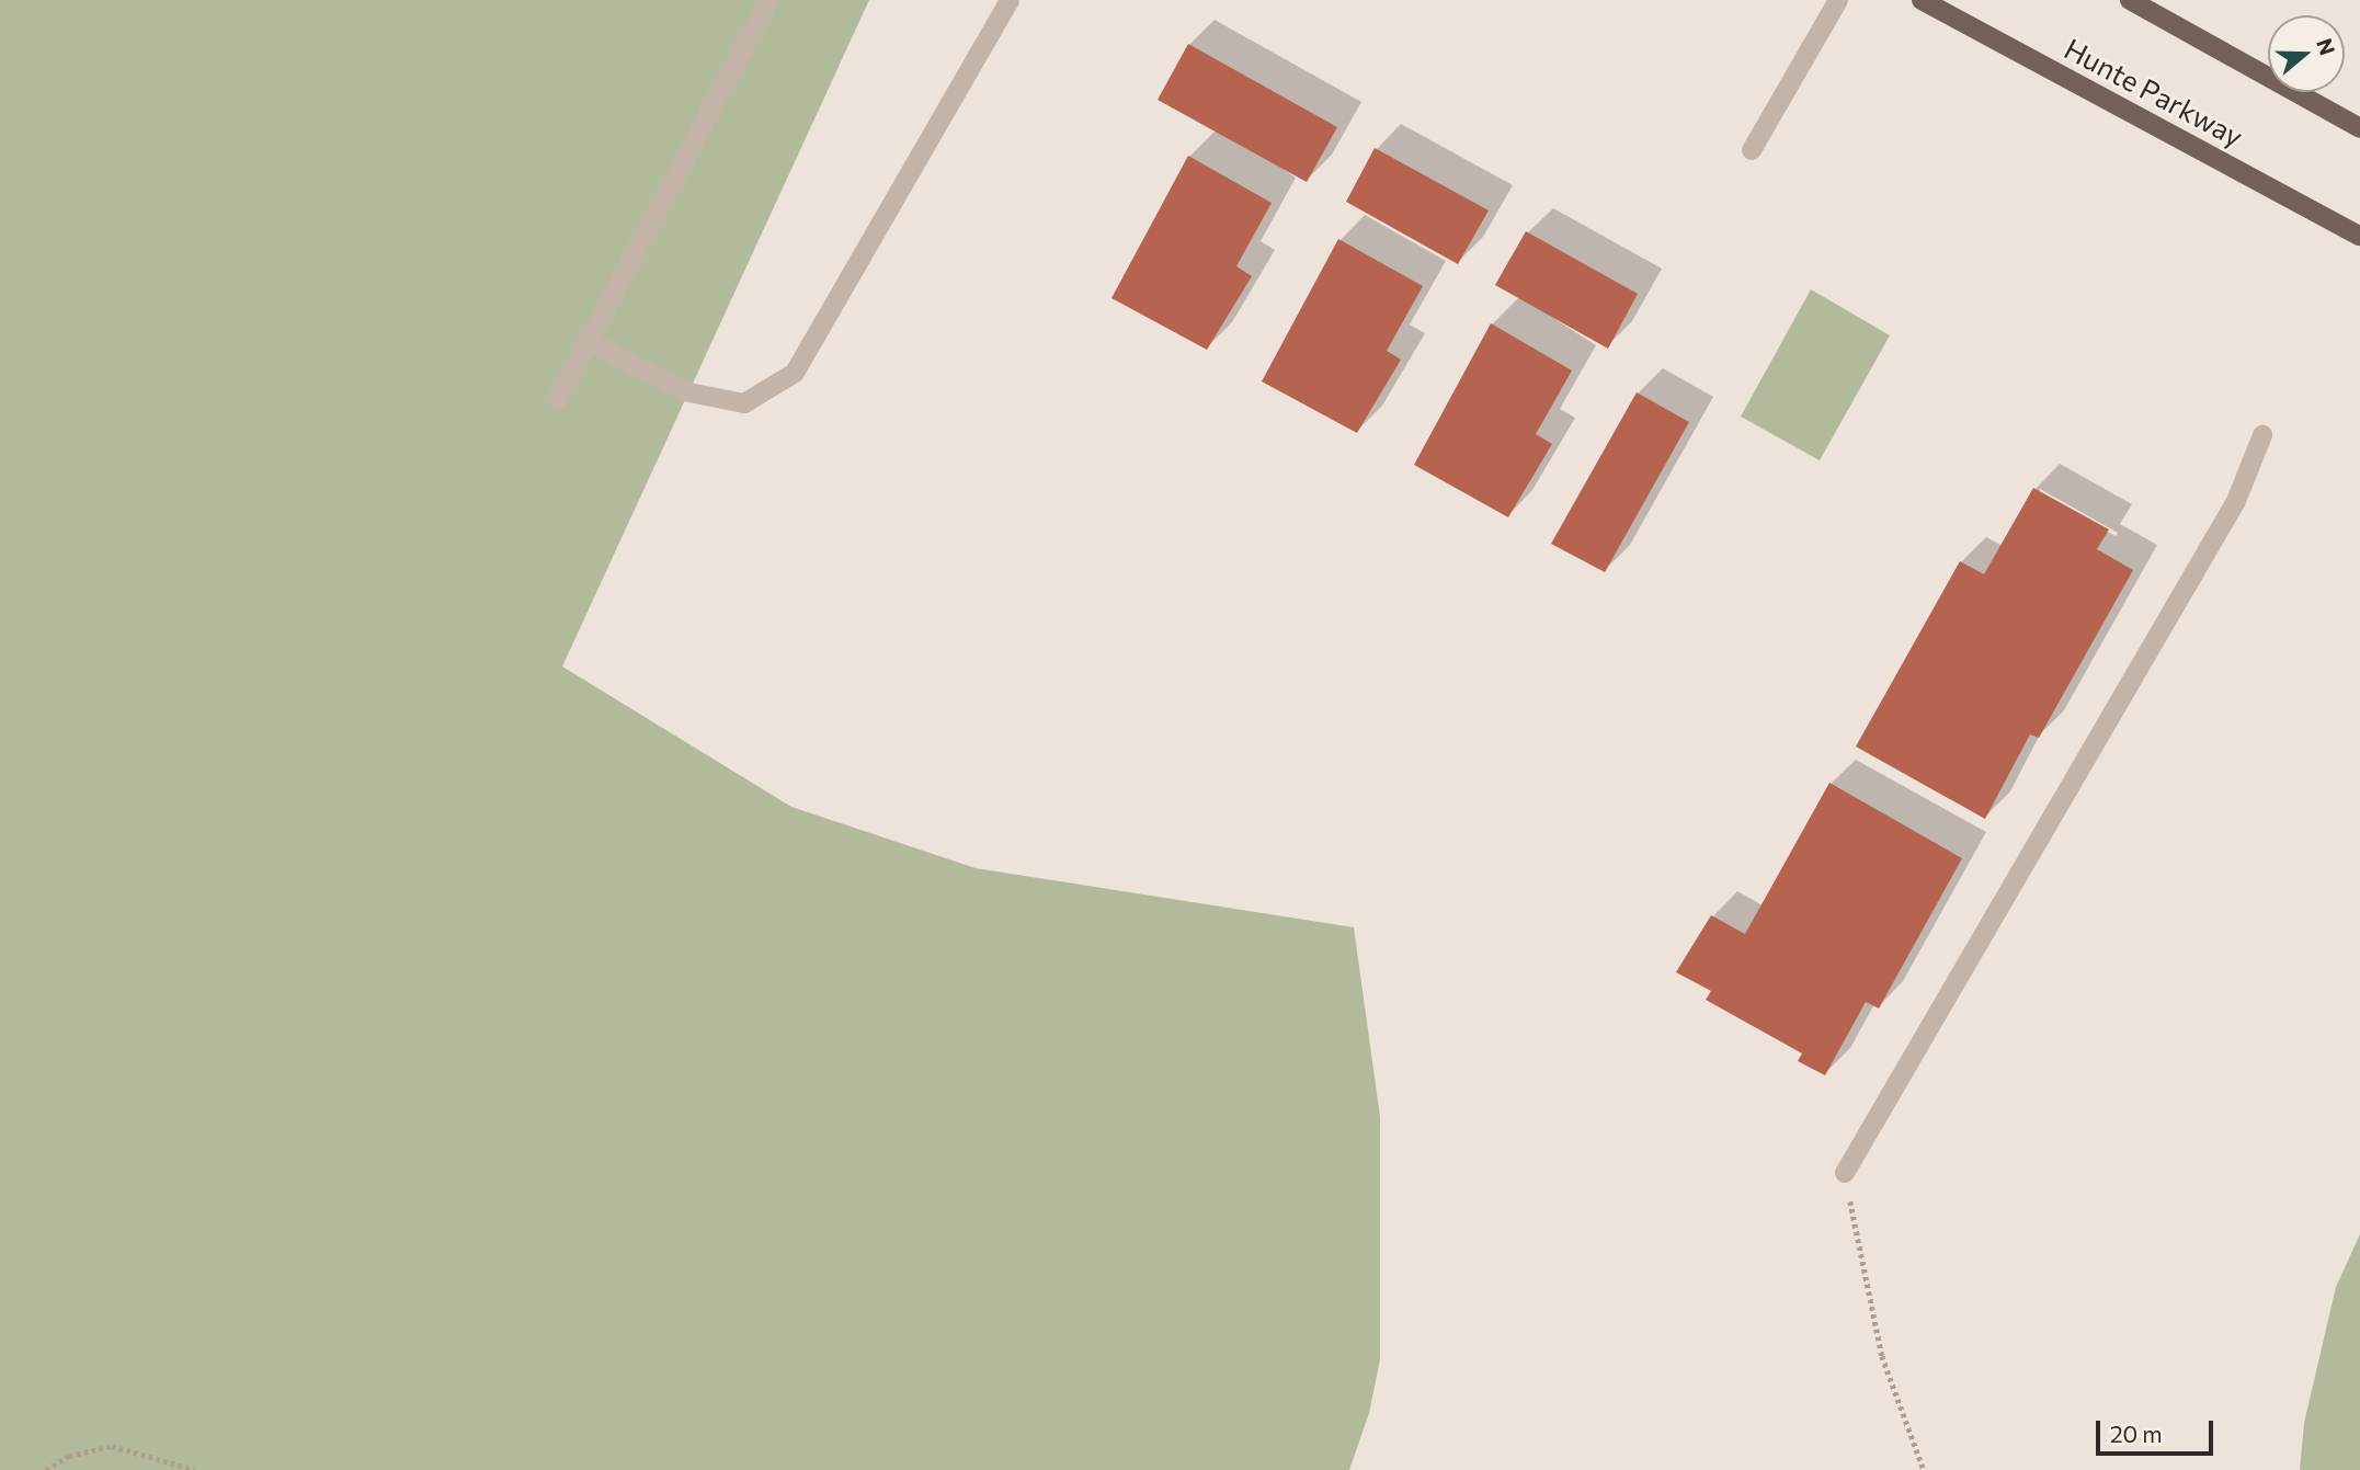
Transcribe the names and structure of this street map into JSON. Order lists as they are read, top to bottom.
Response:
{
  "streets": {
    "main road": ["Hunte Parkway"]
  },
  "scale_bar": "20 m",
  "north": "right"
}
